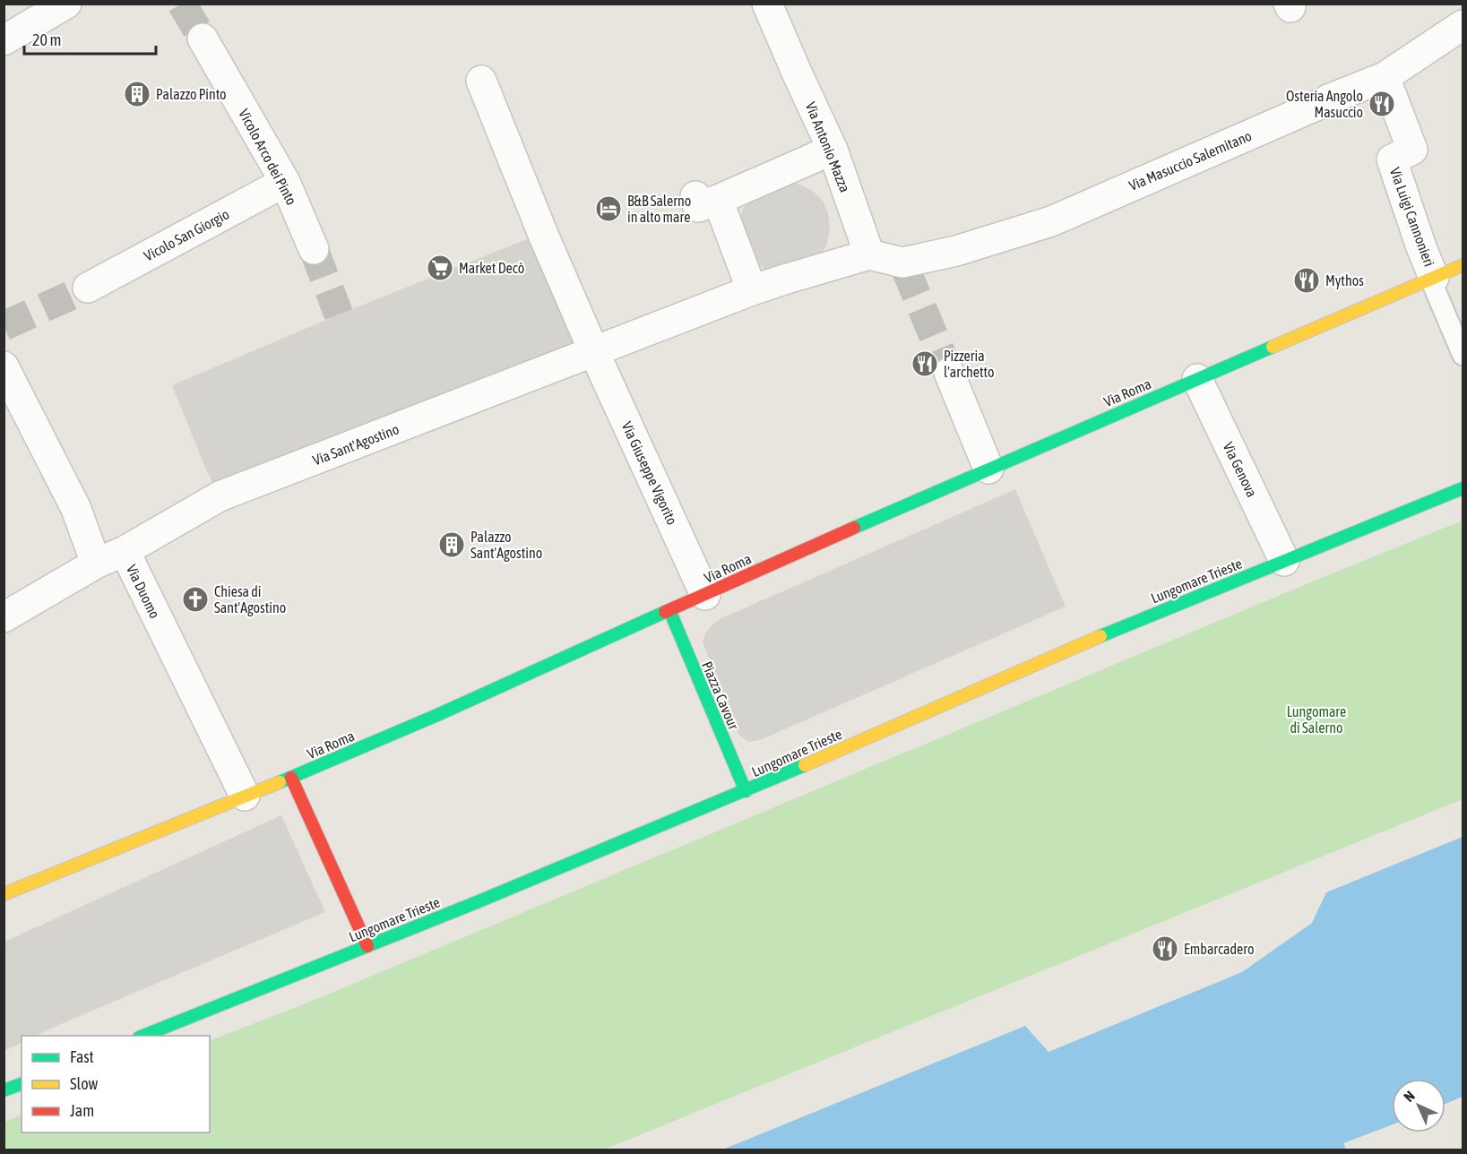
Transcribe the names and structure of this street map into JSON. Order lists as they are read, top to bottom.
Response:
{
  "streets": {
    "main road": ["Via Roma", "Lungomare Trieste", "Piazza Cavour"],
    "street": [
      "Via Antonio Mazza",
      "Vicolo Arco dei Pinto",
      "Via Masuccio Salernitano",
      "Via Luigi Cannonieri",
      "Vicolo San Giorgio",
      "Via Sant'Agostino",
      "Via Genova",
      "Via Giuseppe Vigorito",
      "Via Duomo"
    ]
  },
  "crossings": [
    ["Via Antonio Mazza", "Via Masuccio Salernitano"],
    ["Via Antonio Mazza", "Via Sant'Agostino"],
    ["Vicolo Arco dei Pinto", "Vicolo San Giorgio"],
    ["Via Masuccio Salernitano", "Via Luigi Cannonieri"],
    ["Via Masuccio Salernitano", "Via Sant'Agostino"],
    ["Via Luigi Cannonieri", "Via Roma"],
    ["Via Roma", "Via Genova"],
    ["Via Roma", "Via Giuseppe Vigorito"],
    ["Via Roma", "Via Duomo"],
    ["Via Roma", "Piazza Cavour"],
    ["Via Sant'Agostino", "Via Giuseppe Vigorito"],
    ["Via Sant'Agostino", "Via Duomo"],
    ["Via Genova", "Lungomare Trieste"],
    ["Lungomare Trieste", "Piazza Cavour"]
  ],
  "parks": ["Lungomare di Salerno"],
  "places": {
    "building": ["Palazzo Pinto", "Palazzo Sant'Agostino"],
    "restaurant": [
      "Osteria Angolo Masuccio",
      "Mythos",
      "Pizzeria l'archetto",
      "Embarcadero"
    ],
    "hotel": ["B&B Salerno in alto mare"],
    "supermarket": ["Market Decò"],
    "church": ["Chiesa di Sant'Agostino"]
  },
  "legend": ["Fast", "Slow", "Jam"],
  "scale_bar": "20 m",
  "north": "top left"
}
